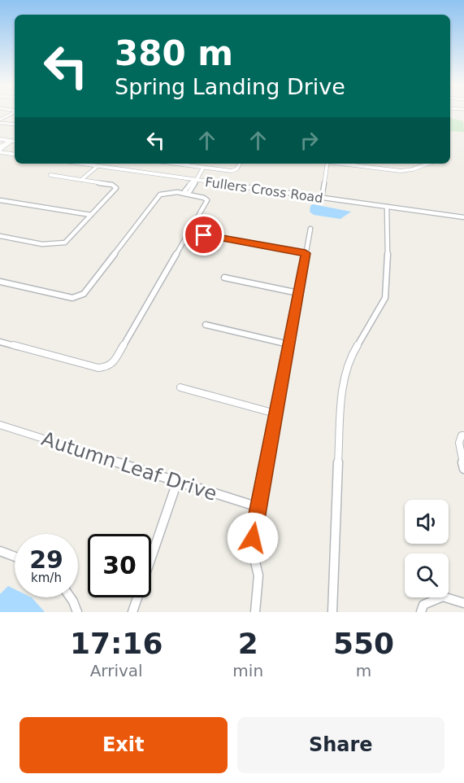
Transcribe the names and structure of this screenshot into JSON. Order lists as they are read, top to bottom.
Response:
{
  "streets": {
    "street": ["Fullers Cross Road", "Autumn Leaf Drive"]
  },
  "page": {
    "turn": ["380 m", "Spring Landing Drive"],
    "speed": "29 km/h",
    "limit": "30",
    "eta": [
      "17:16",
      "Arrival",
      "2",
      "min",
      "550",
      "m"
    ],
    "buttons": ["Exit", "Share"]
  }
}
